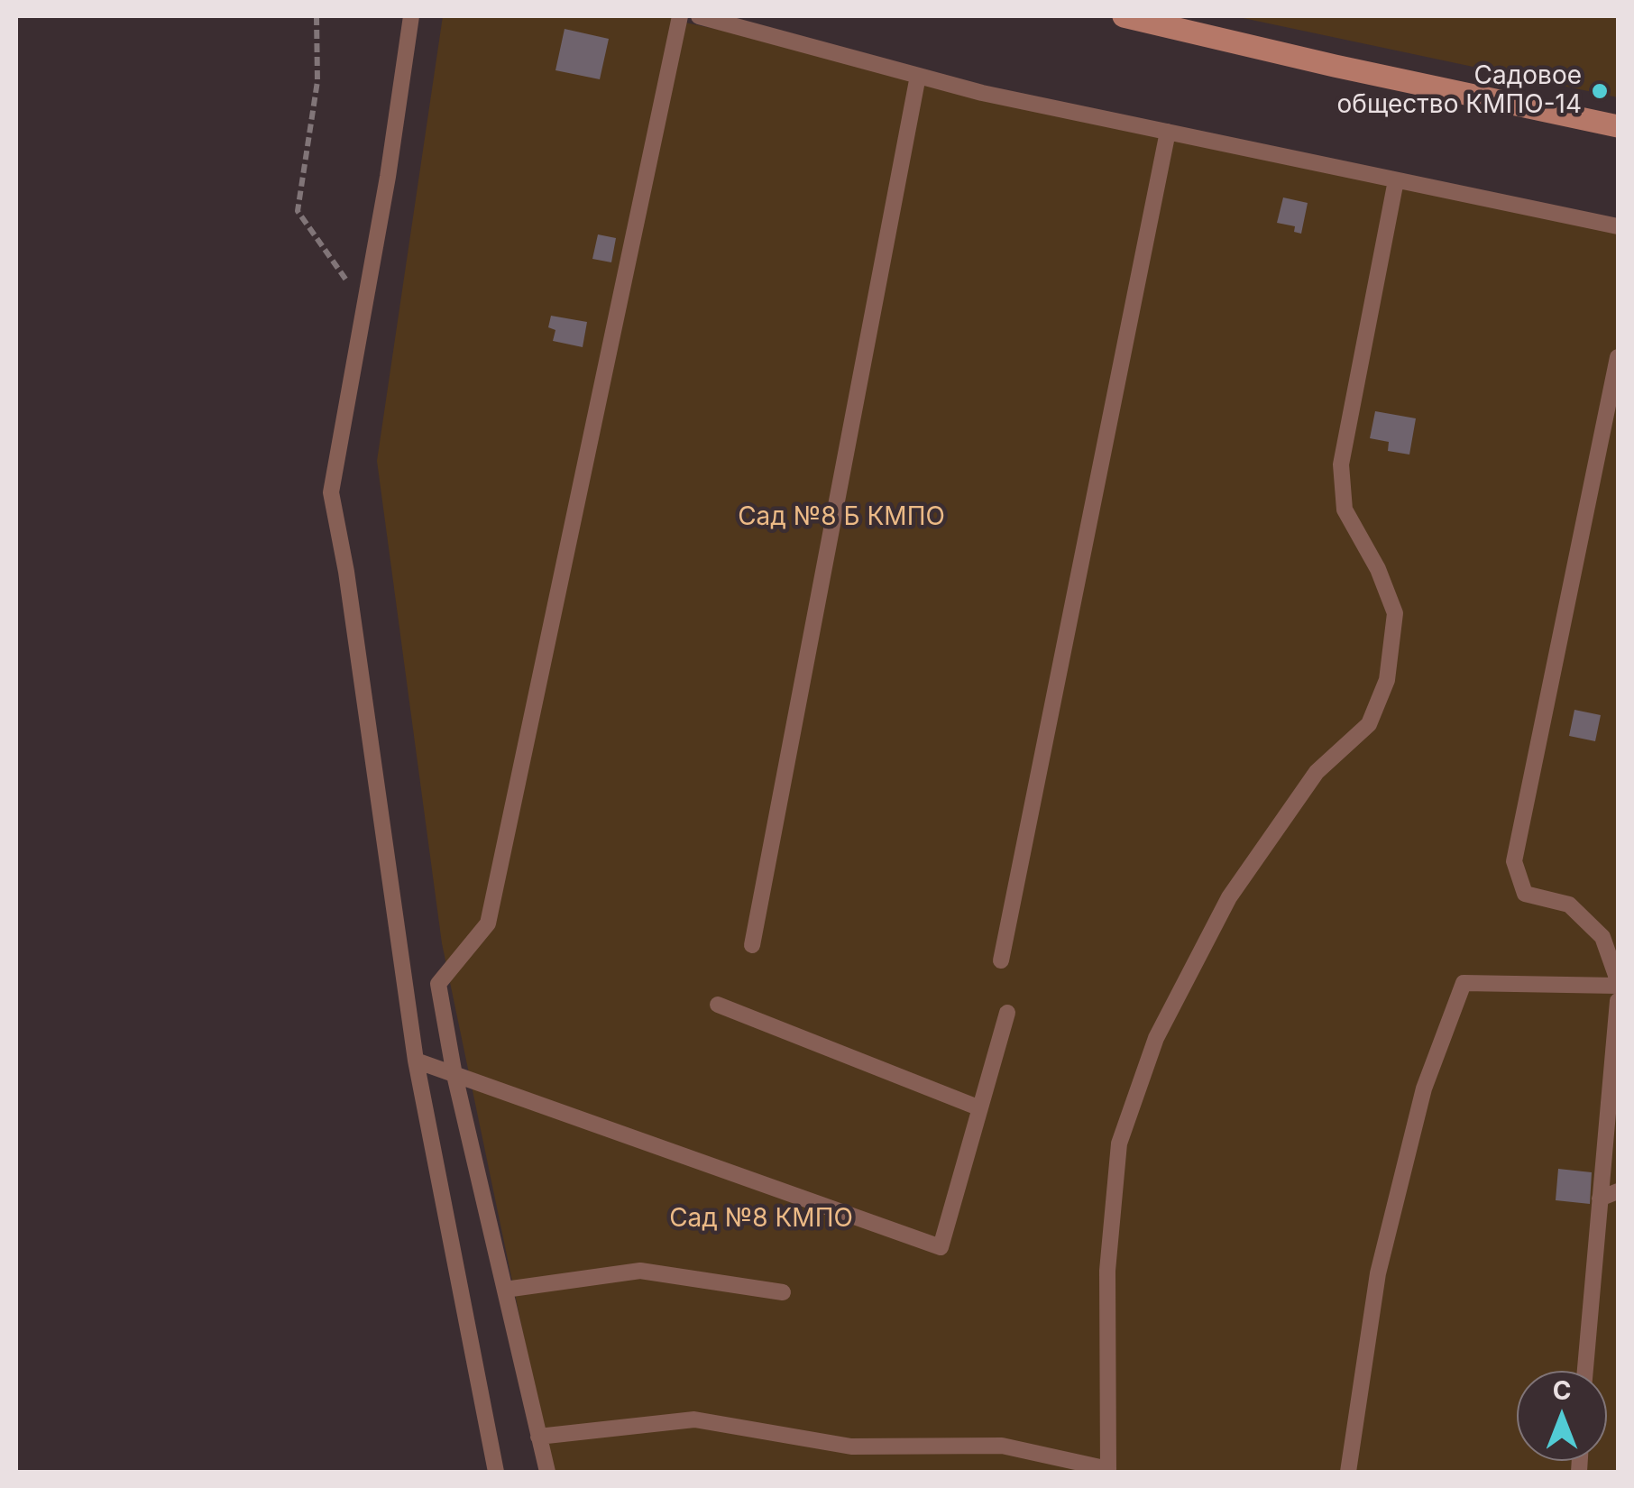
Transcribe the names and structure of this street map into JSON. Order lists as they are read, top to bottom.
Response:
{
  "parks": ["Сад №8 Б КМПО", "Сад №8 КМПО"],
  "places": ["Садовое общество КМПО-14"],
  "north": "top"
}
